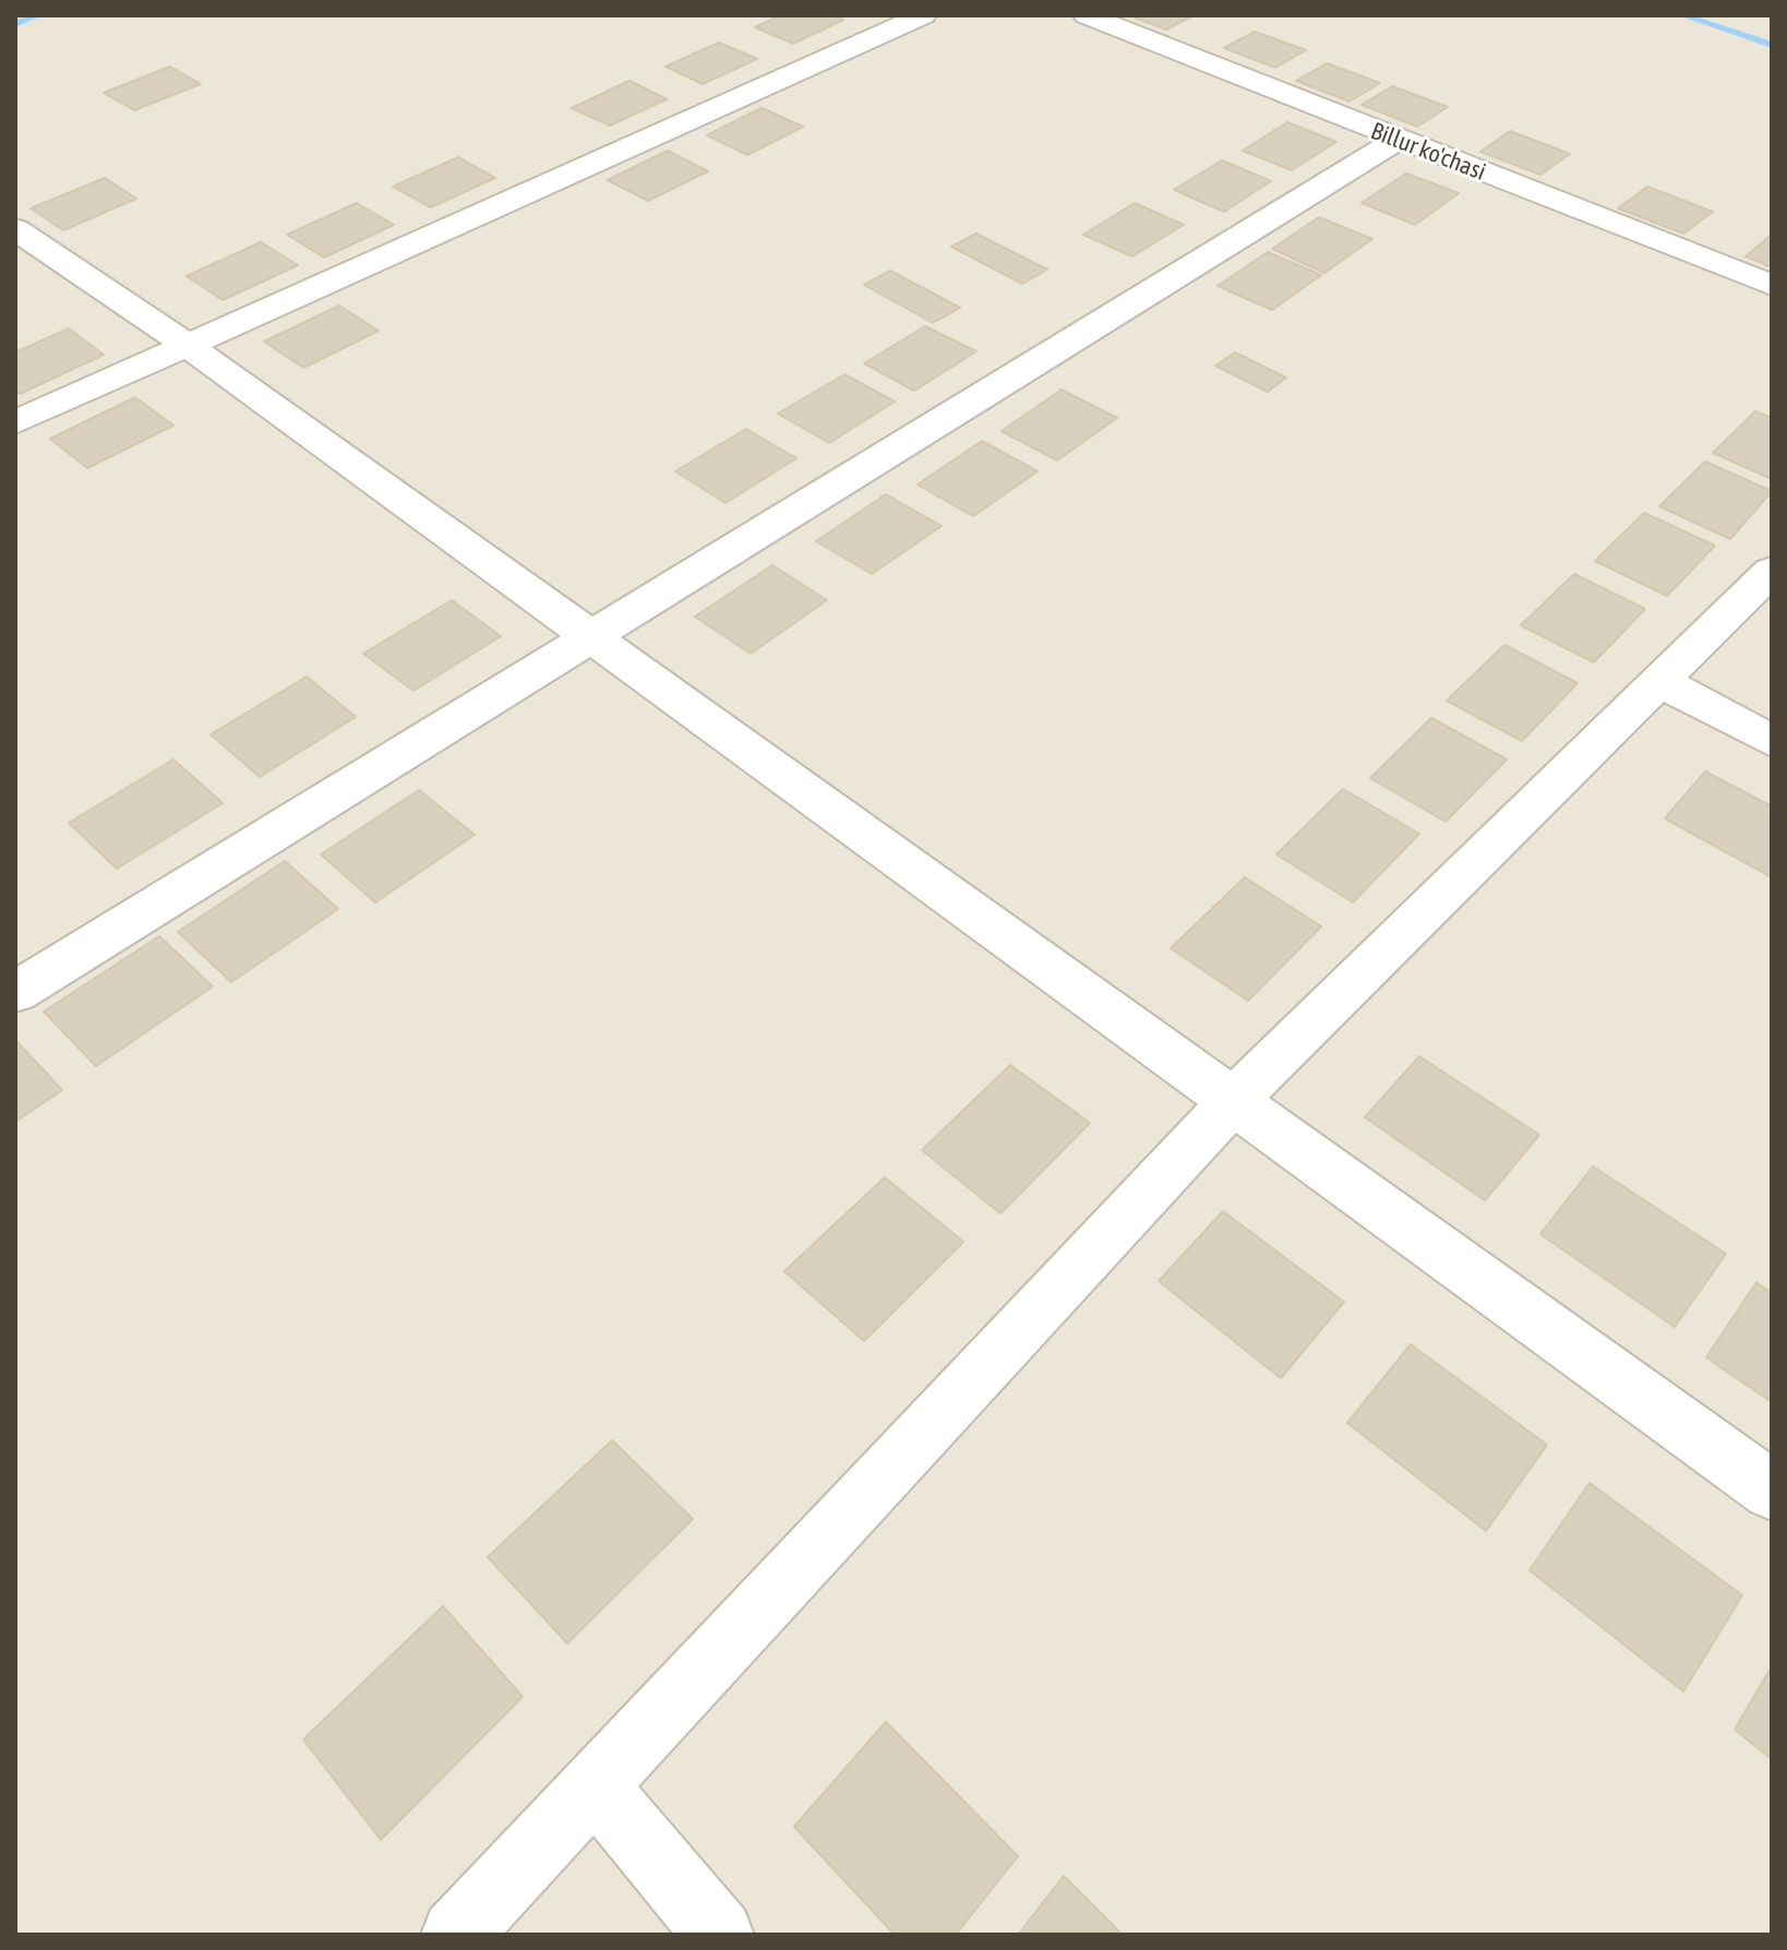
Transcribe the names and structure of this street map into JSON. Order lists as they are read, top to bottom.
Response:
{
  "streets": {
    "street": ["Billur ko'chasi"]
  }
}
